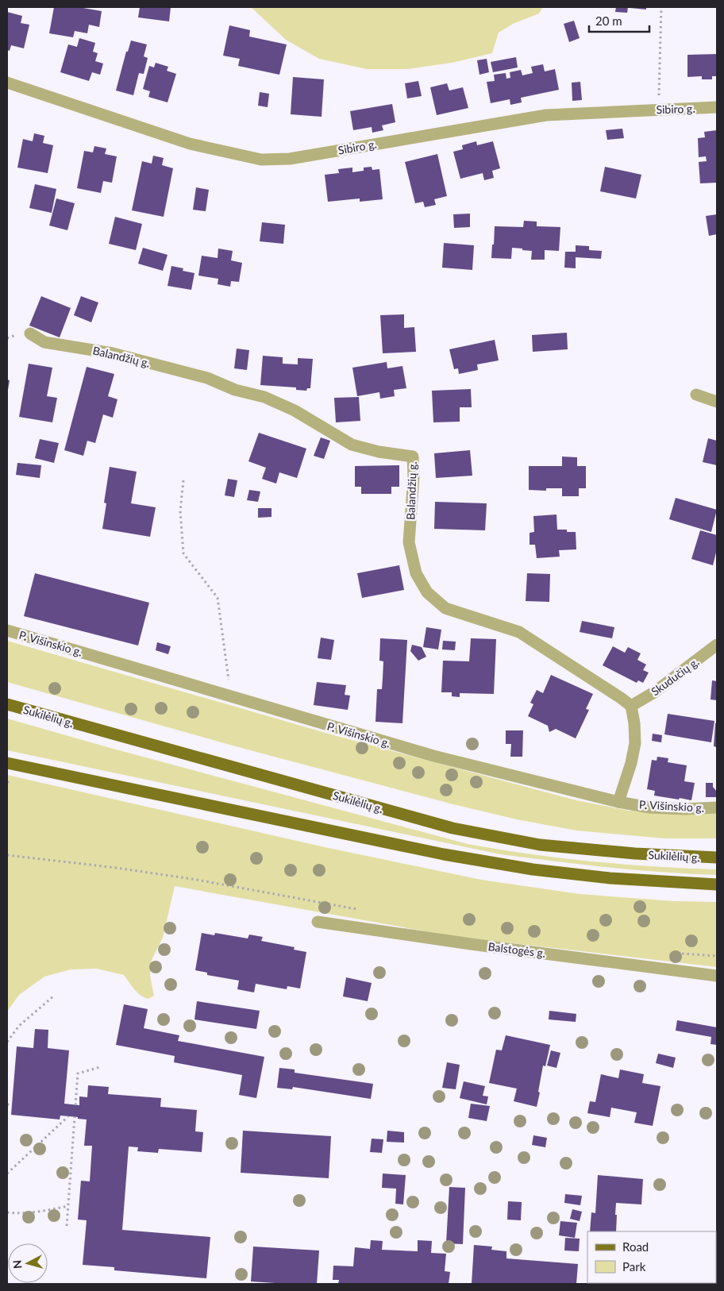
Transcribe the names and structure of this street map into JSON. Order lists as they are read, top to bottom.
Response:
{
  "streets": {
    "main road": ["Sukilėlių g."],
    "street": [
      "Sibiro g.",
      "Balandžių g.",
      "P. Višinskio g.",
      "Skudučių g.",
      "Balstogės g."
    ]
  },
  "crossings": [
    ["Balandžių g.", "Skudučių g."]
  ],
  "legend": ["Road", "Park"],
  "scale_bar": "20 m",
  "north": "left"
}
